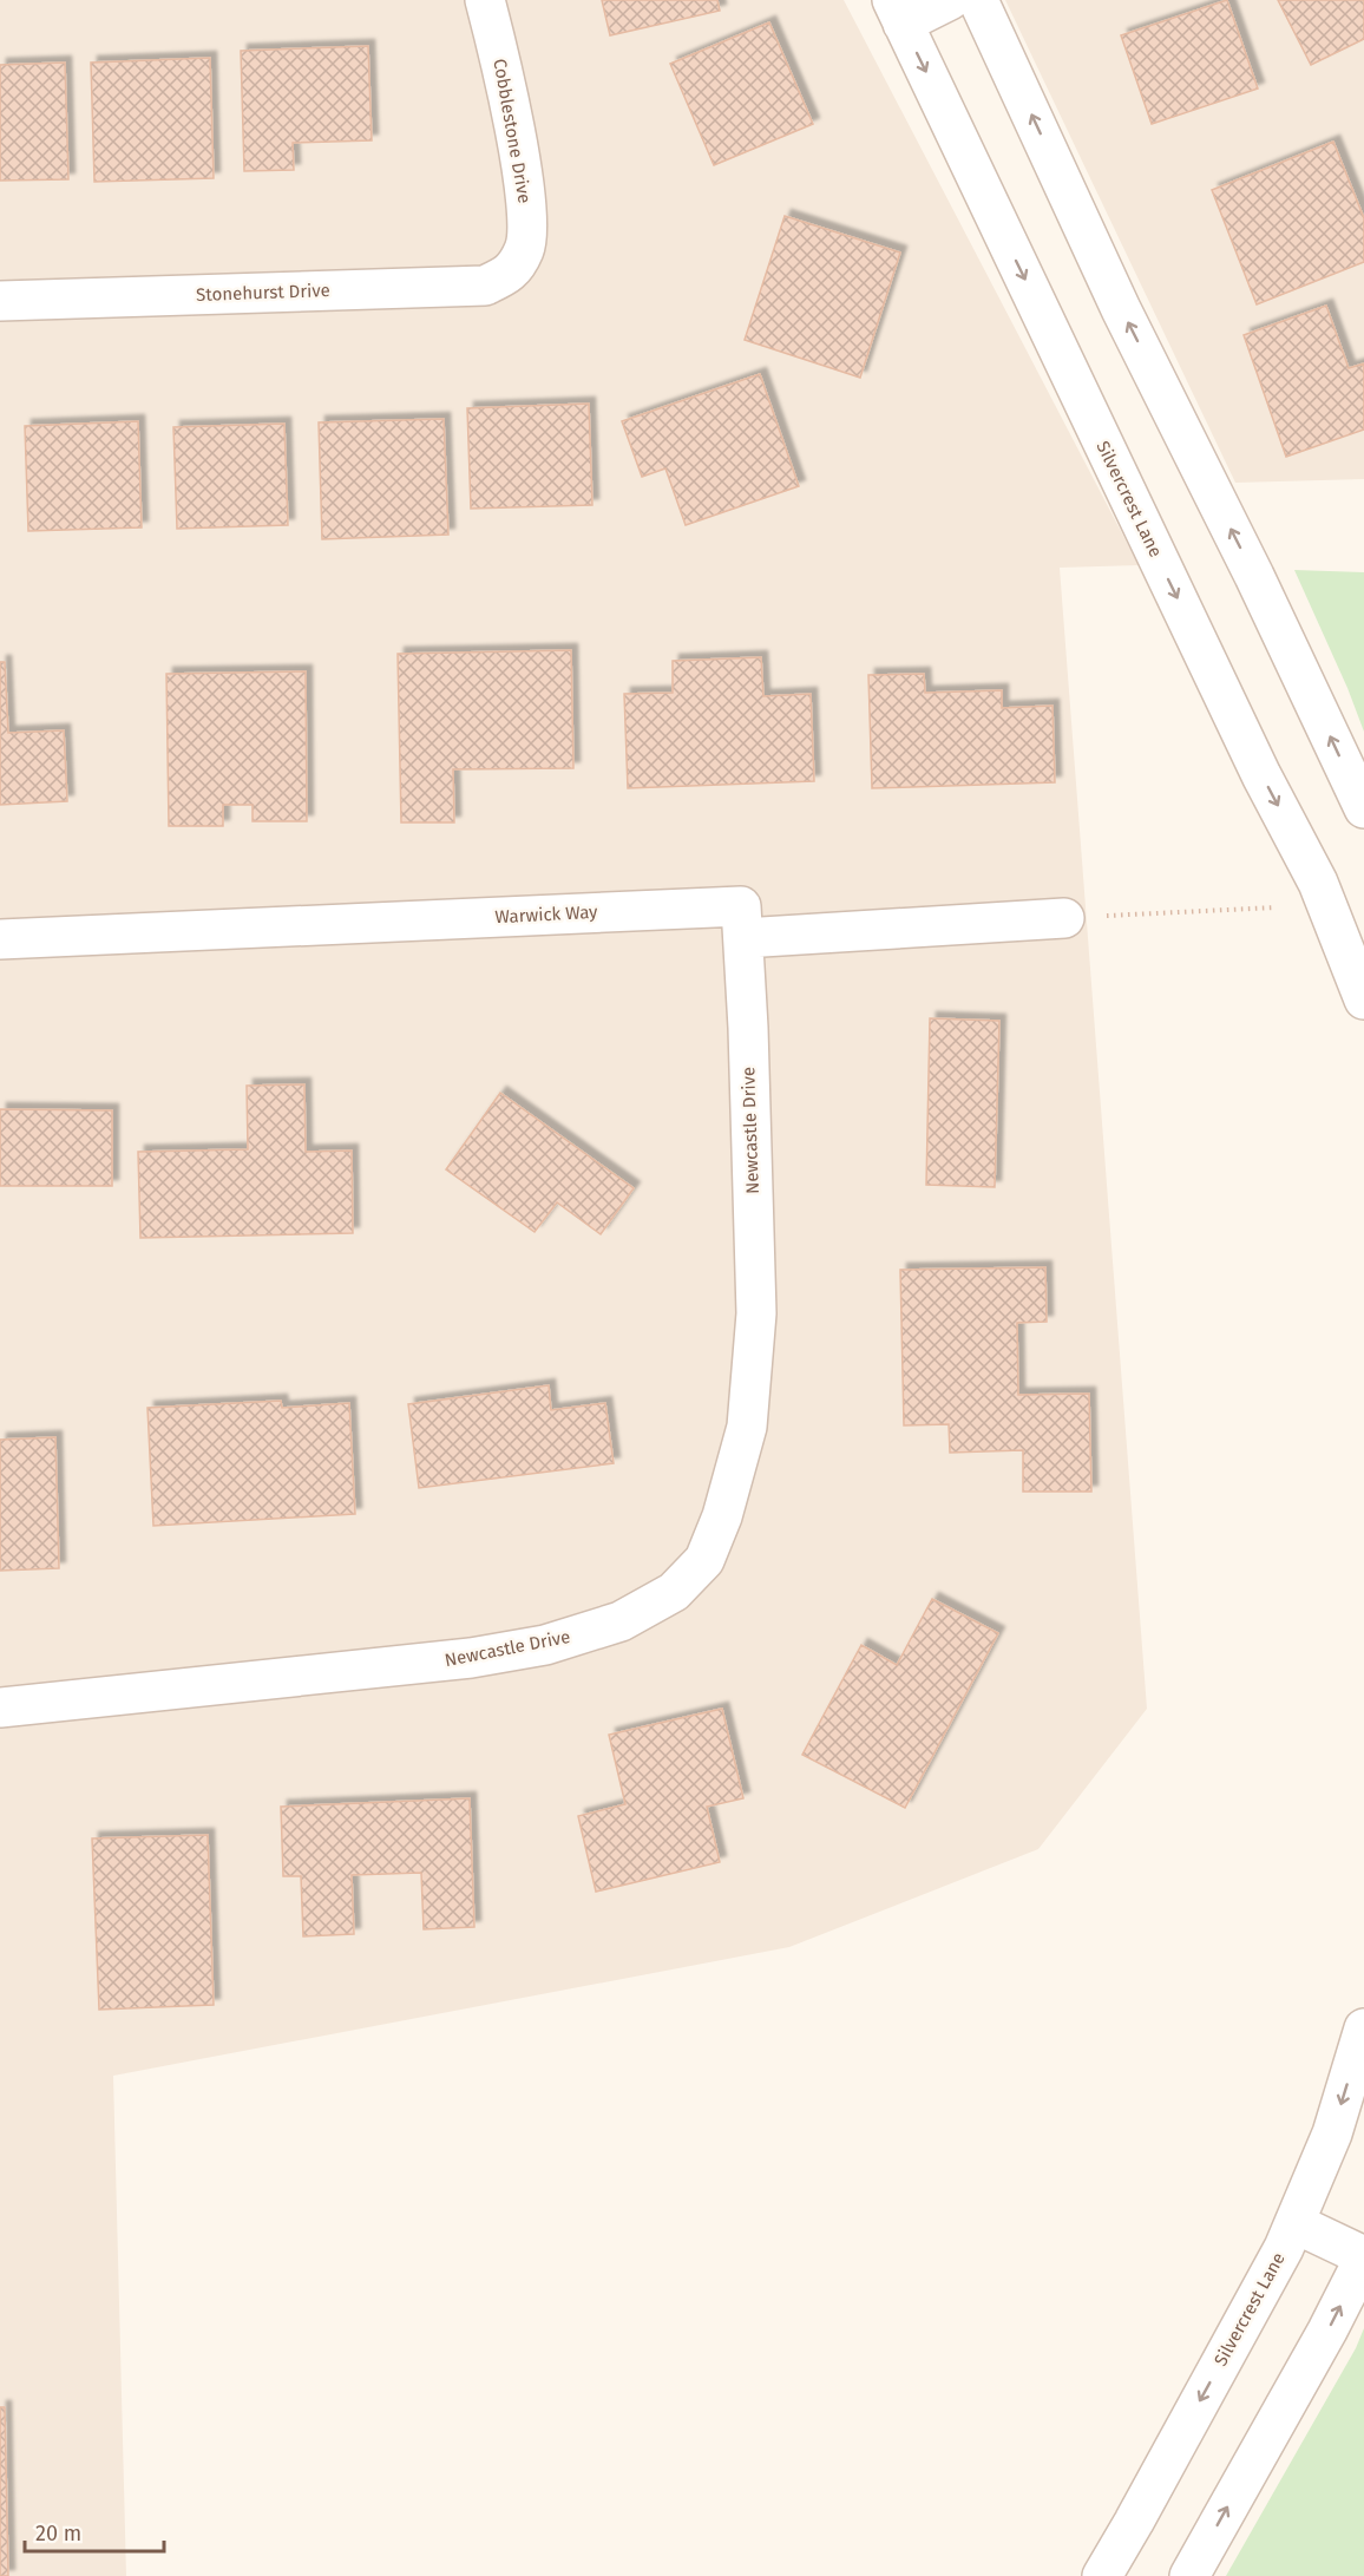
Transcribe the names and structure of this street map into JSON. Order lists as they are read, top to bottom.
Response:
{
  "streets": {
    "street": [
      "Cobblestone Drive",
      "Stonehurst Drive",
      "Silvercrest Lane",
      "Warwick Way",
      "Newcastle Drive"
    ]
  },
  "crossings": [
    ["Cobblestone Drive", "Stonehurst Drive"],
    ["Warwick Way", "Newcastle Drive"]
  ],
  "scale_bar": "20 m"
}
